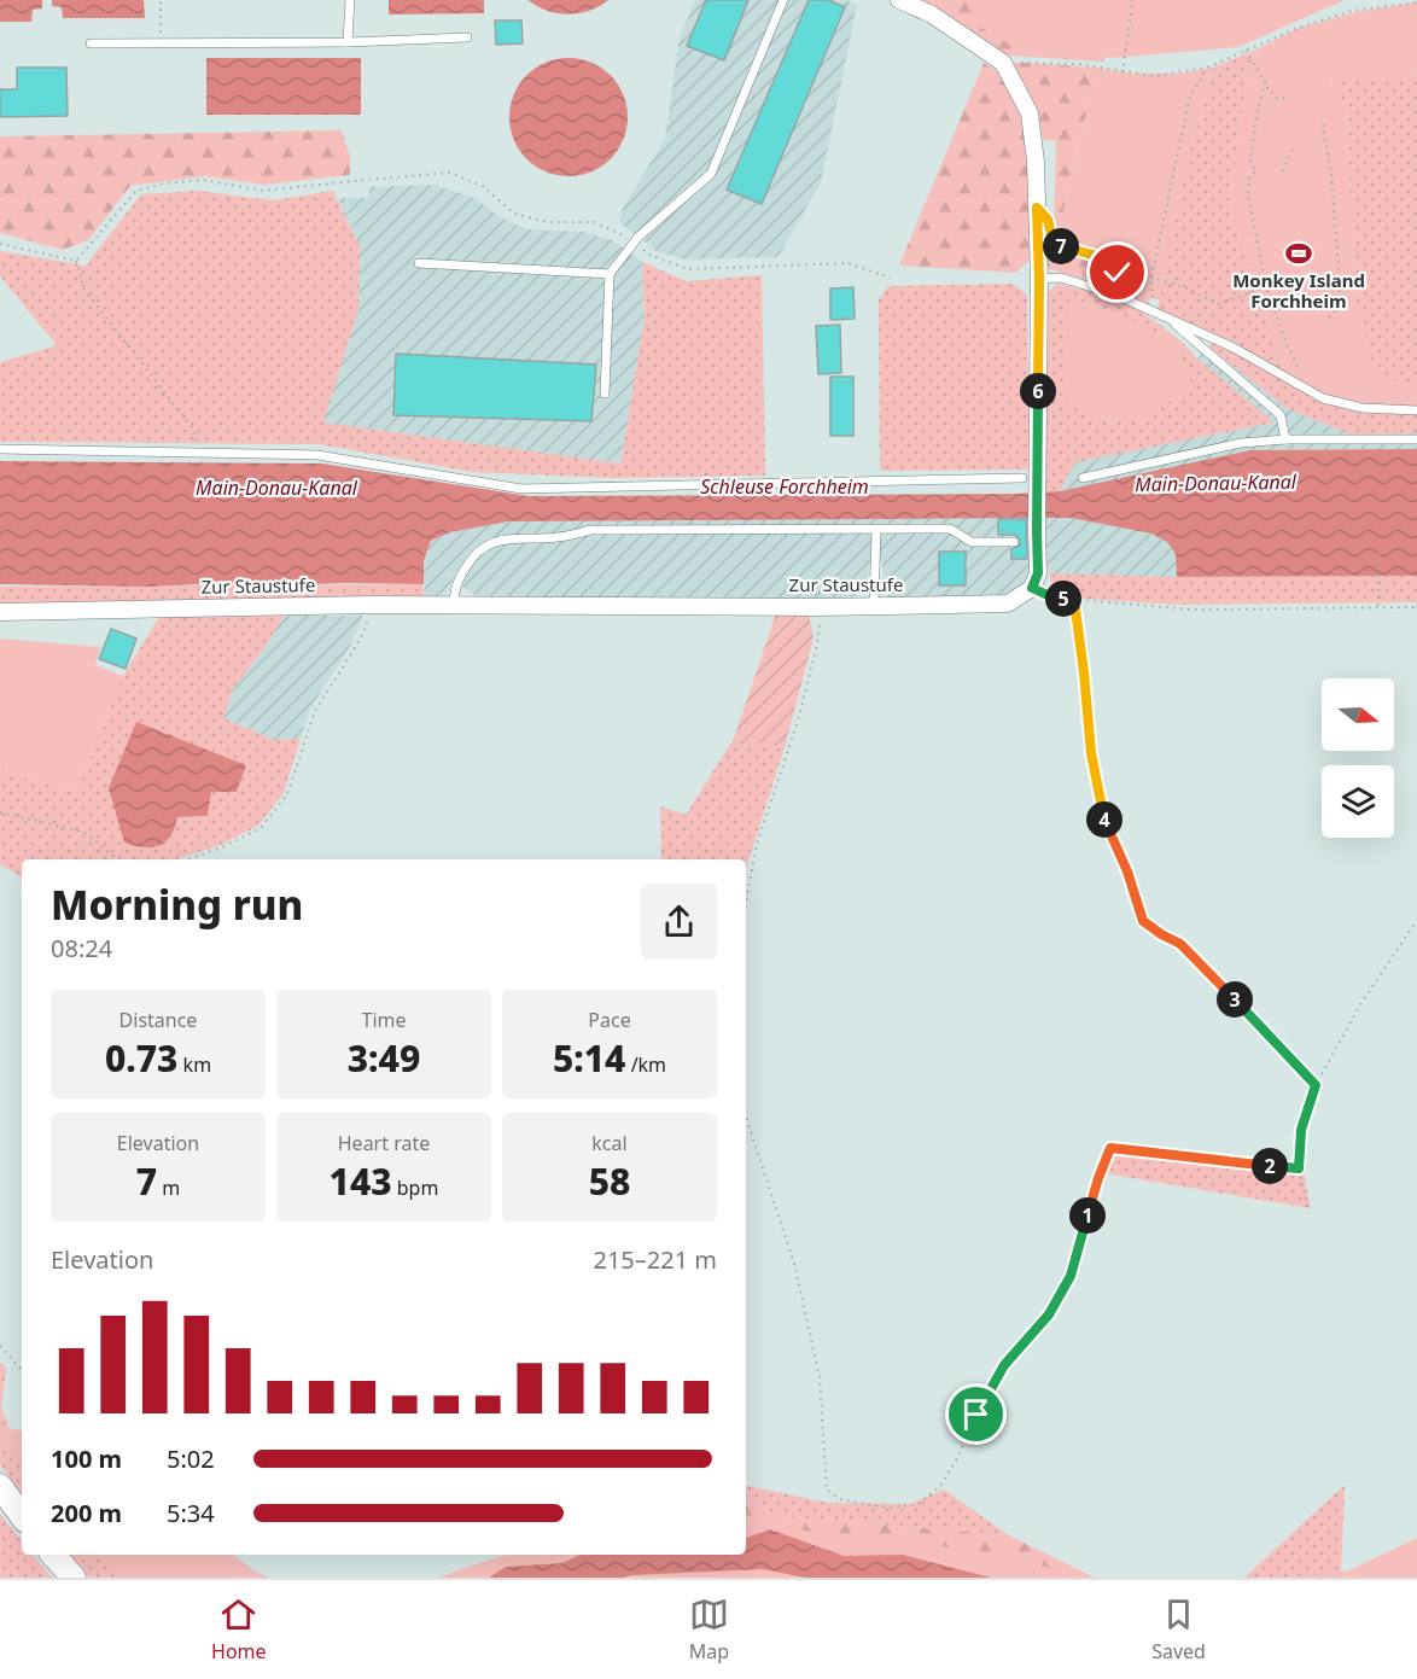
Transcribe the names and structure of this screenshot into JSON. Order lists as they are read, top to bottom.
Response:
{
  "streets": {
    "street": ["Zur Staustufe"]
  },
  "water": ["Main-Donau-Kanal", "Schleuse Forchheim"],
  "places": {
    "sports": ["Monkey Island Forchheim"]
  },
  "north": "right",
  "page": {
    "pins": [
      "7",
      "6",
      "5",
      "4",
      "3",
      "2",
      "1"
    ],
    "heading": ["Morning run", "08:24"],
    "stats": [
      ["Distance", "0.73 km"],
      ["Time", "3:49"],
      ["Pace", "5:14 /km"],
      ["Elevation", "7 m"],
      ["Heart rate", "143 bpm"],
      ["kcal", "58"]
    ],
    "chart": ["Elevation", "215–221 m"],
    "list": [
      {
        "name": "100 m",
        "note": "5:02"
      },
      {
        "name": "200 m",
        "note": "5:34"
      }
    ],
    "tabs": ["Home", "Map", "Saved"]
  }
}
